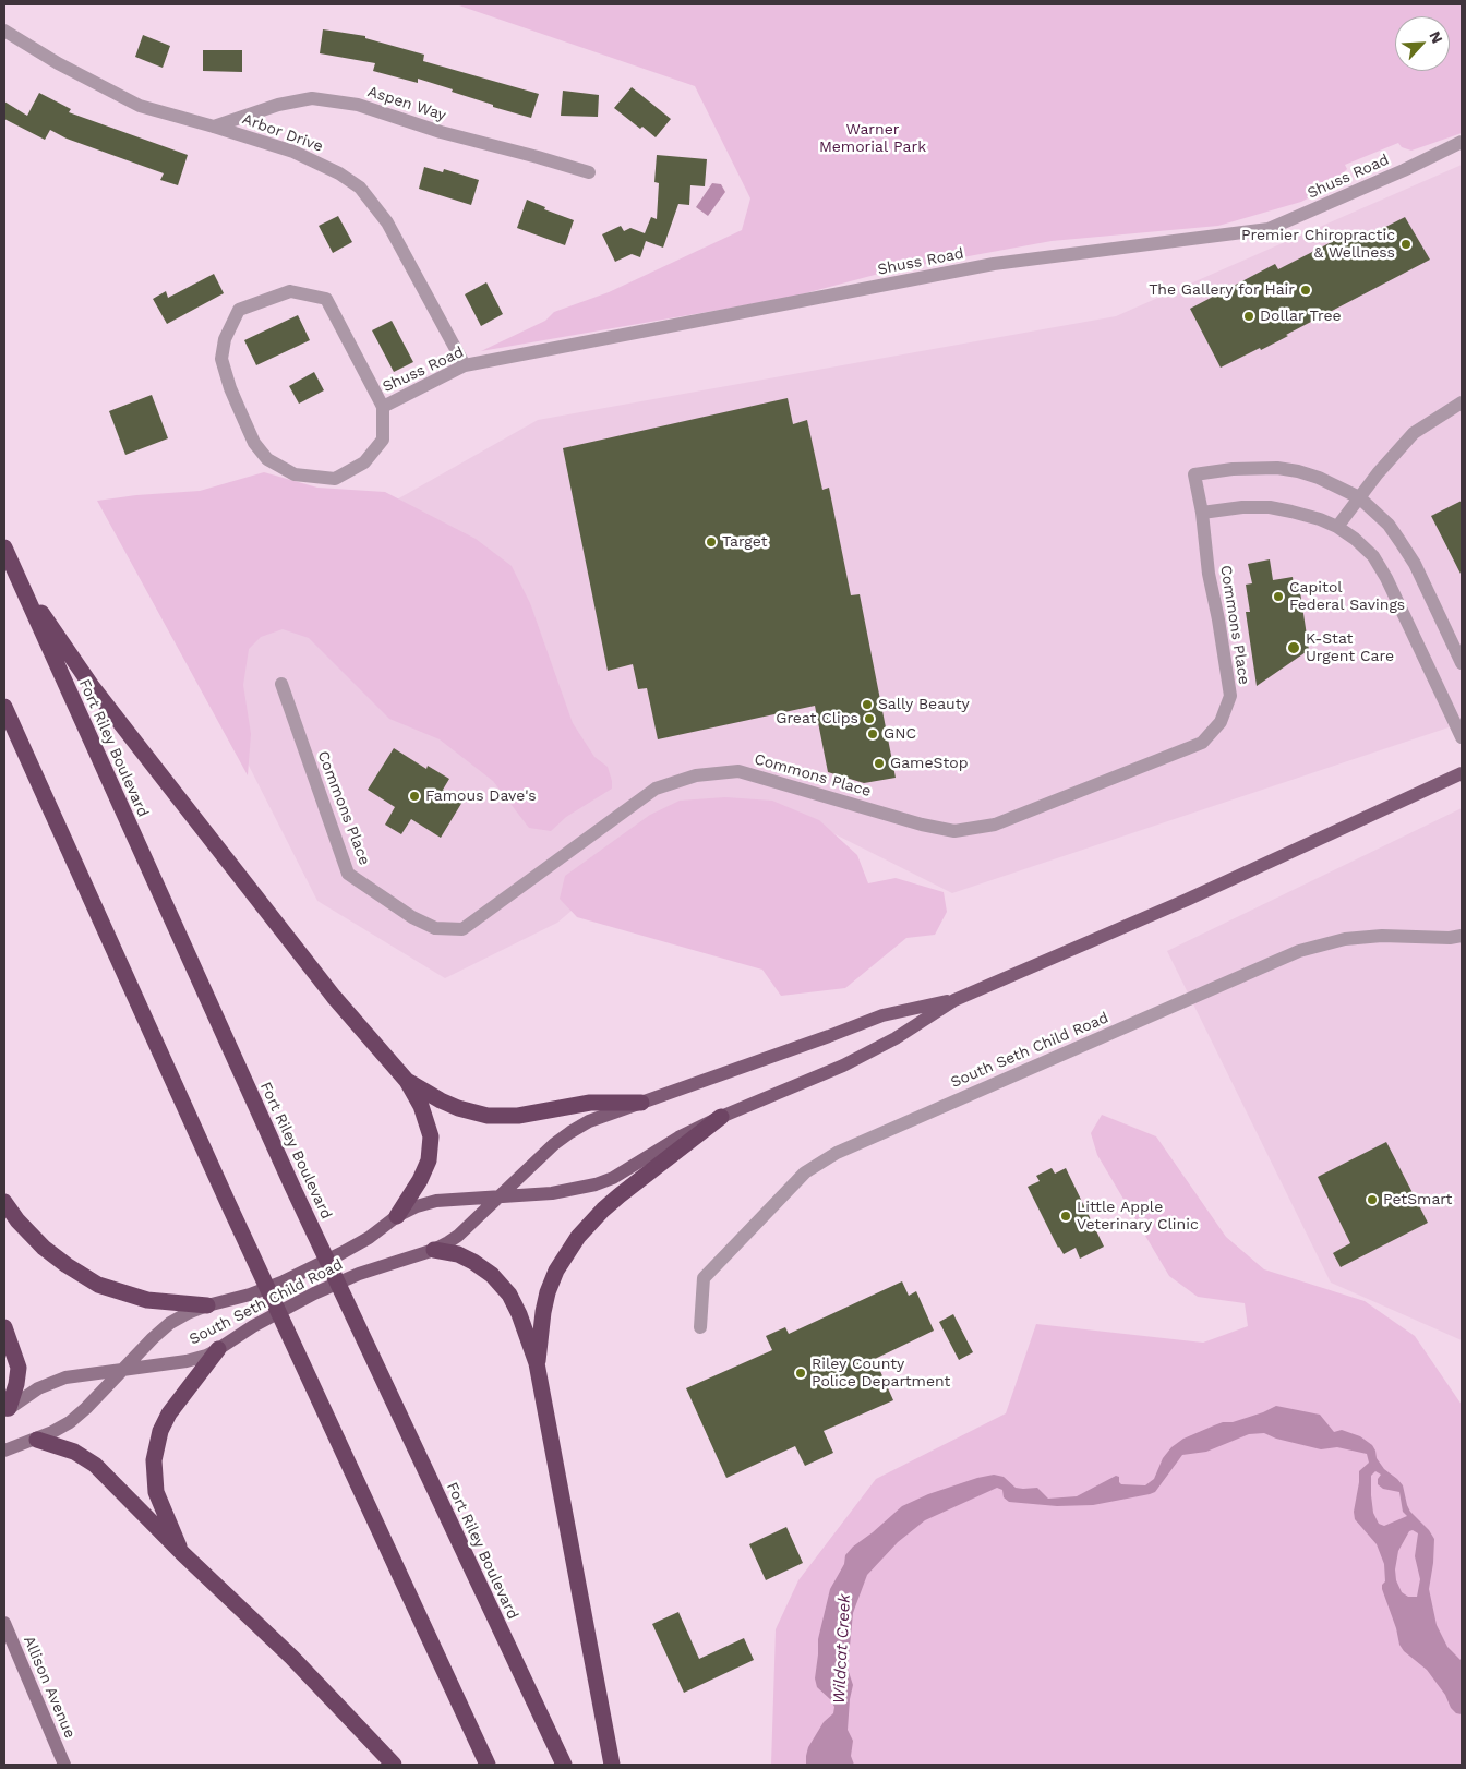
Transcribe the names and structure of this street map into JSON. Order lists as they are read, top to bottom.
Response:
{
  "streets": {
    "highway": ["Fort Riley Boulevard"],
    "main road": ["South Seth Child Road"],
    "street": [
      "Aspen Way",
      "Arbor Drive",
      "Shuss Road",
      "Commons Place",
      "Allison Avenue"
    ]
  },
  "crossings": [
    ["Aspen Way", "Arbor Drive"],
    ["Arbor Drive", "Shuss Road"]
  ],
  "water": ["Wildcat Creek"],
  "parks": ["Warner Memorial Park"],
  "places": [
    "Premier Chiropractic & Wellness",
    "The Gallery for Hair",
    "Dollar Tree",
    "Target",
    "Capitol Federal Savings",
    "K-Stat Urgent Care",
    "Sally Beauty",
    "Great Clips",
    "GNC",
    "GameStop",
    "Famous Dave's",
    "PetSmart",
    "Little Apple Veterinary Clinic",
    "Riley County Police Department"
  ],
  "north": "top right"
}
